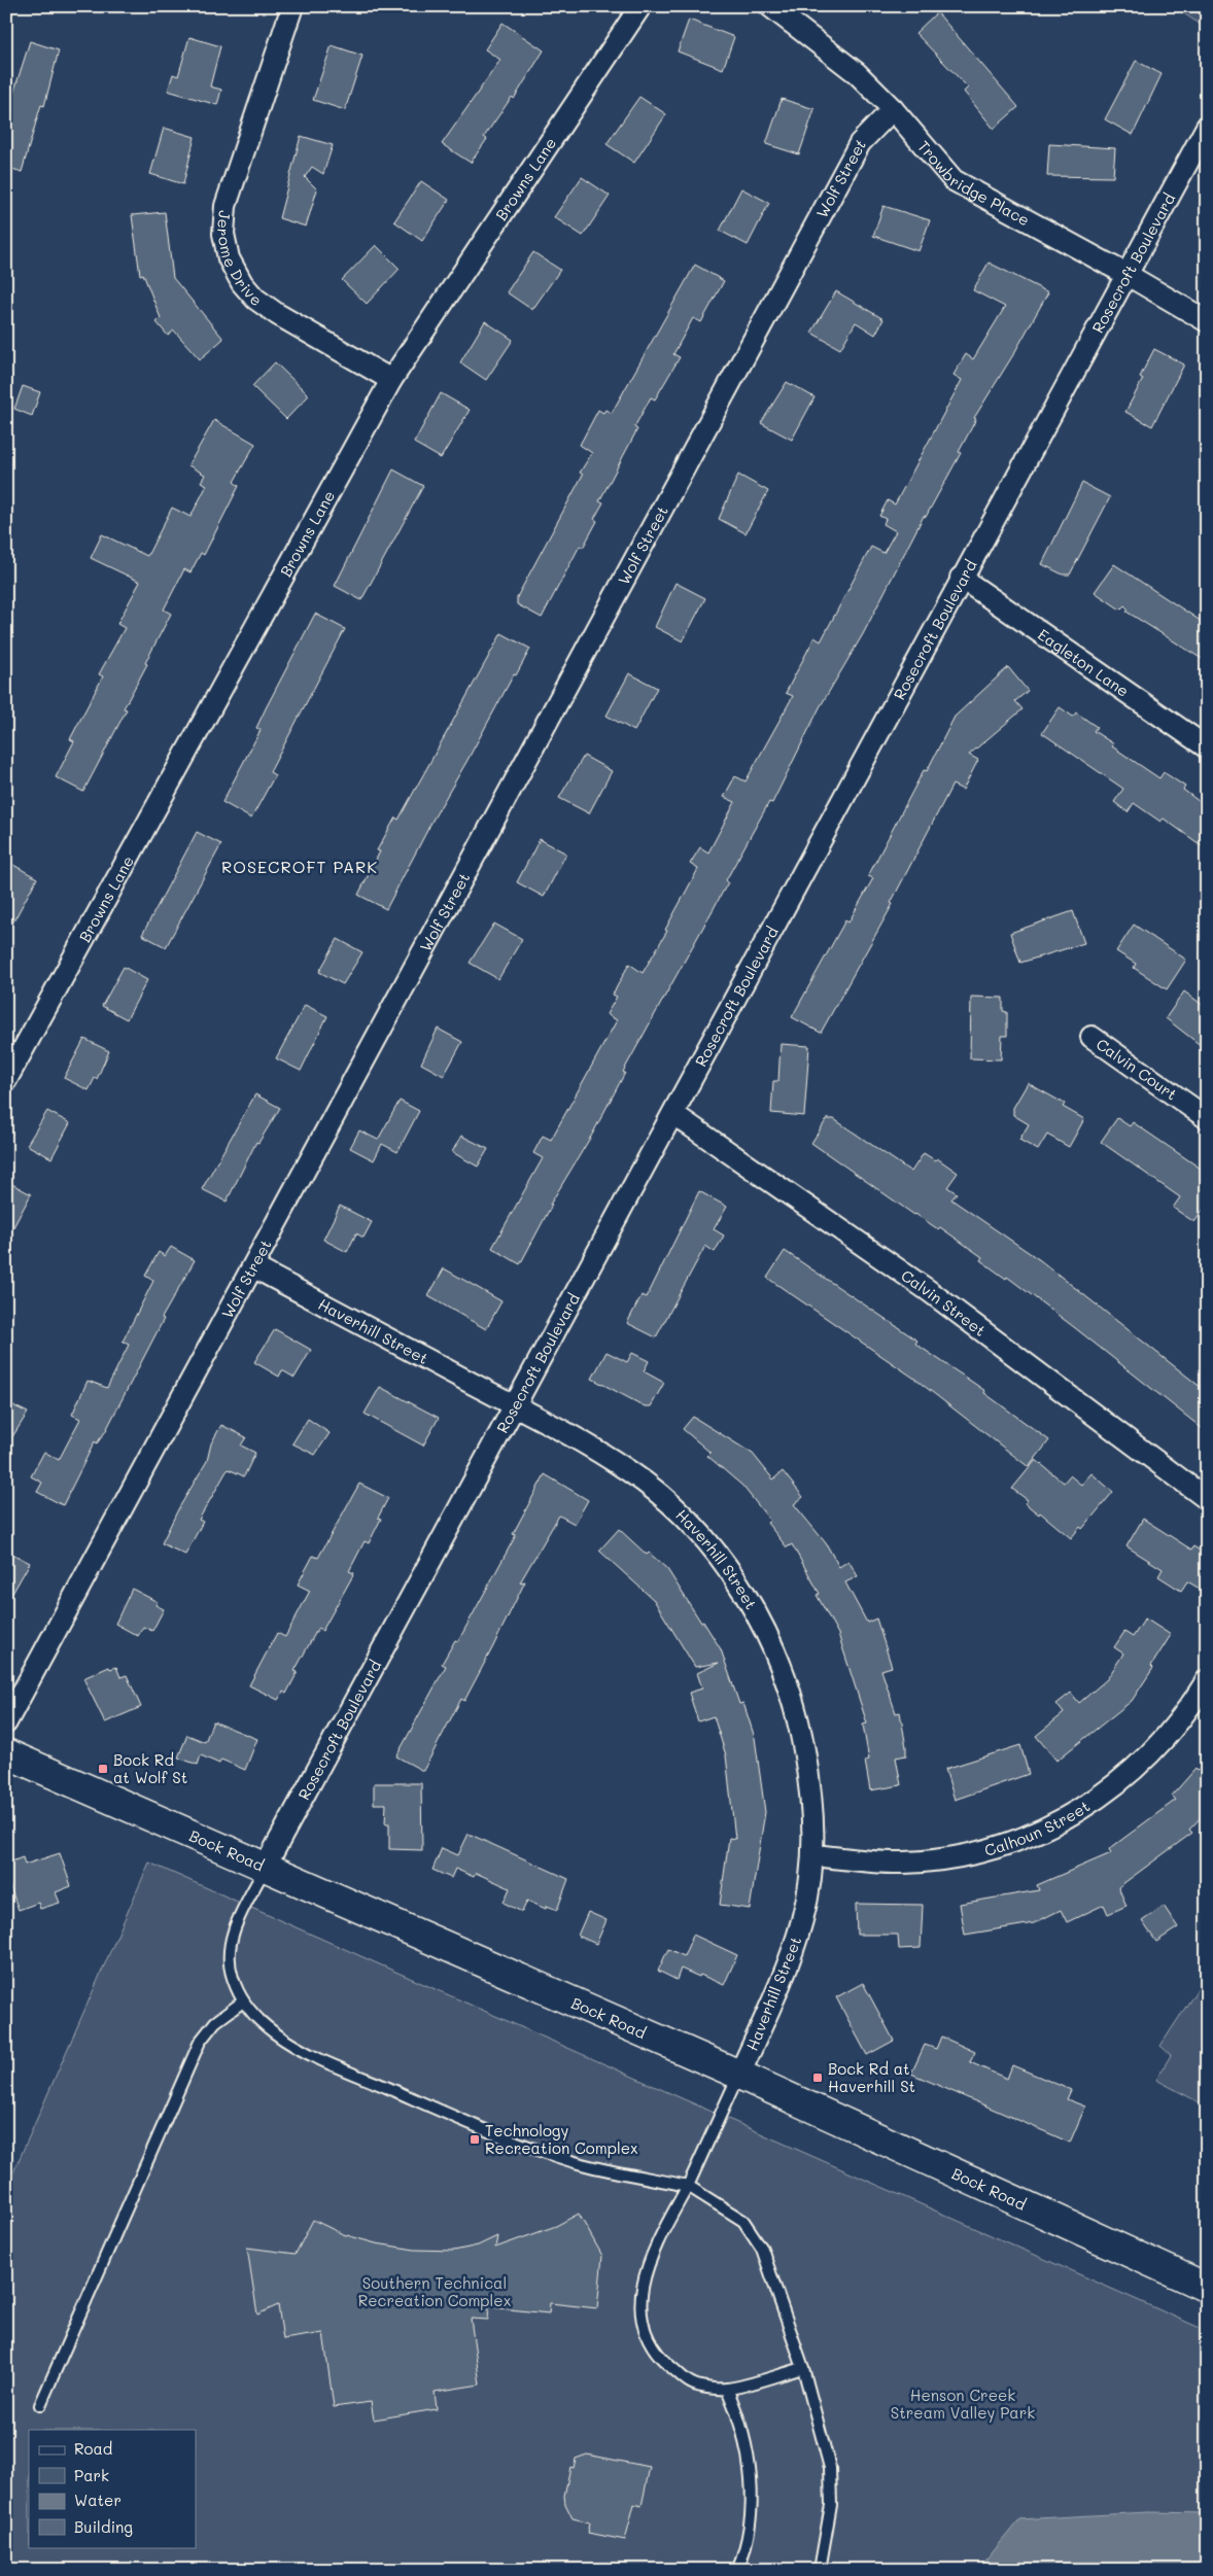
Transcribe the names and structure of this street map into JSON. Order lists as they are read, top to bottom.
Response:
{
  "streets": {
    "main road": ["Bock Road"],
    "street": [
      "Browns Lane",
      "Wolf Street",
      "Trowbridge Place",
      "Jerome Drive",
      "Rosecroft Boulevard",
      "Eagleton Lane",
      "Calvin Court",
      "Calvin Street",
      "Haverhill Street",
      "Calhoun Street"
    ]
  },
  "crossings": [
    ["Browns Lane", "Jerome Drive"],
    ["Wolf Street", "Trowbridge Place"],
    ["Wolf Street", "Haverhill Street"],
    ["Trowbridge Place", "Rosecroft Boulevard"],
    ["Rosecroft Boulevard", "Eagleton Lane"],
    ["Rosecroft Boulevard", "Calvin Street"],
    ["Rosecroft Boulevard", "Haverhill Street"],
    ["Rosecroft Boulevard", "Bock Road"],
    ["Haverhill Street", "Calhoun Street"],
    ["Haverhill Street", "Bock Road"]
  ],
  "districts": ["ROSECROFT PARK"],
  "parks": ["Southern Technical Recreation Complex", "Henson Creek Stream Valley Park"],
  "places": {
    "transit": ["Bock Rd at Wolf St", "Bock Rd at Haverhill St", "Technology Recreation Complex"]
  },
  "legend": [
    "Road",
    "Park",
    "Water",
    "Building"
  ]
}
